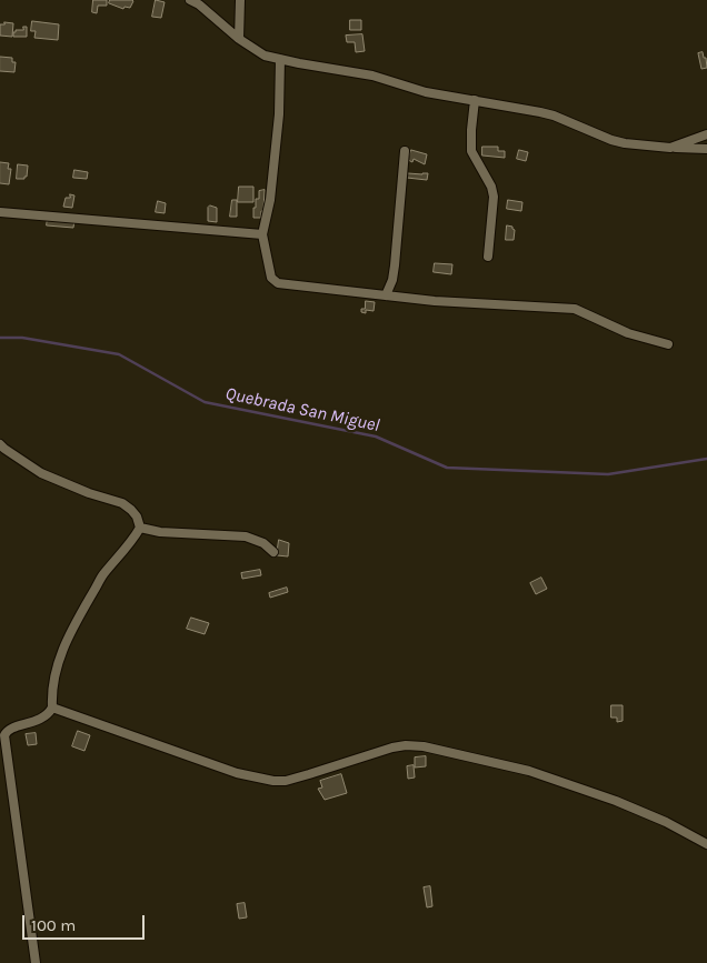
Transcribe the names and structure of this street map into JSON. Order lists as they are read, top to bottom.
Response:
{
  "water": ["Quebrada San Miguel"],
  "scale_bar": "100 m"
}
